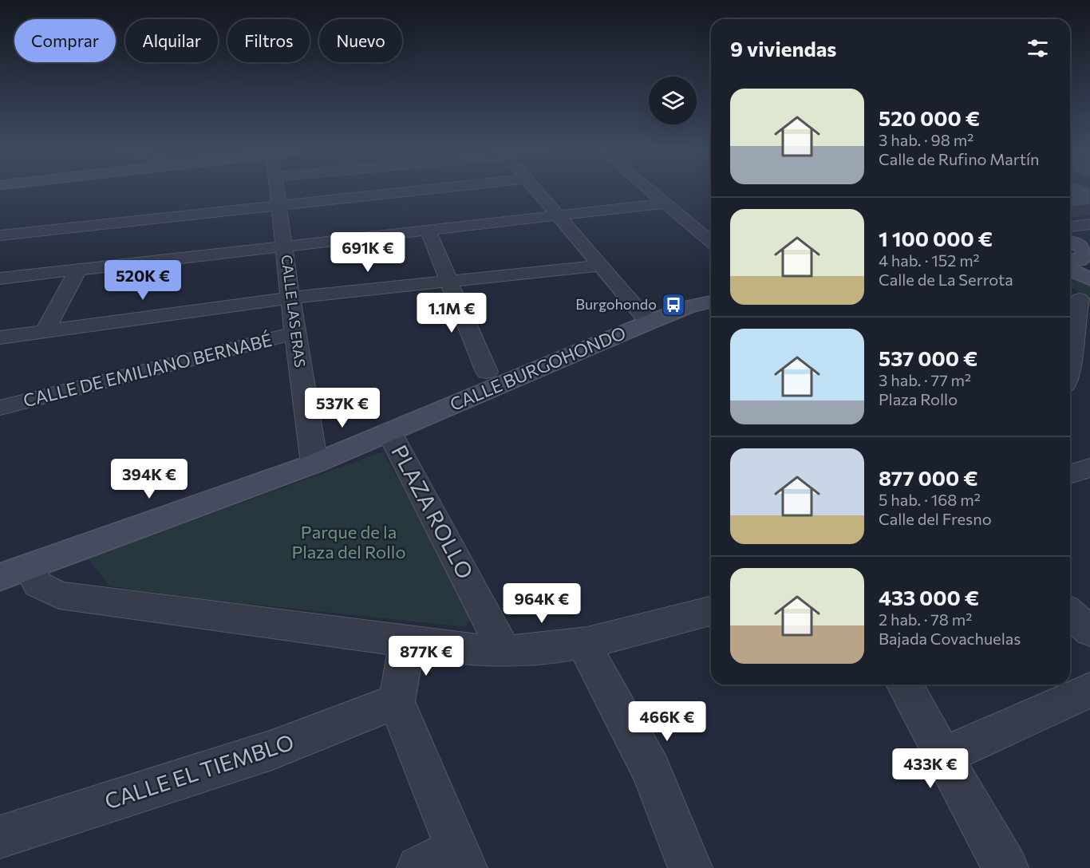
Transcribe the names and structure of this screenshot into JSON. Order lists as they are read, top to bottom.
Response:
{
  "streets": {
    "main road": ["CALLE BURGOHONDO", "PLAZA ROLLO"],
    "street": ["CALLE LAS ERAS", "CALLE DE EMILIANO BERNABÉ", "CALLE EL TIEMBLO"]
  },
  "crossings": [
    ["CALLE LAS ERAS", "CALLE DE EMILIANO BERNABÉ"],
    ["CALLE LAS ERAS", "PLAZA ROLLO"],
    ["CALLE BURGOHONDO", "PLAZA ROLLO"]
  ],
  "parks": ["Parque de la Plaza del Rollo"],
  "places": {
    "bus stop": ["Burgohondo"]
  },
  "page": {
    "chip": [
      "Comprar",
      "Alquilar",
      "Filtros",
      "Nuevo"
    ],
    "heading": "9 viviendas",
    "list": [
      {
        "name": "520 000 €",
        "note": "3 hab. · 98 m² · Calle de Rufino Martín"
      },
      {
        "name": "1 100 000 €",
        "note": "4 hab. · 152 m² · Calle de La Serrota"
      },
      {
        "name": "537 000 €",
        "note": "3 hab. · 77 m² · Plaza Rollo"
      },
      {
        "name": "877 000 €",
        "note": "5 hab. · 168 m² · Calle del Fresno"
      },
      {
        "name": "433 000 €",
        "note": "2 hab. · 78 m² · Bajada Covachuelas"
      }
    ],
    "price": [
      "691K €",
      "520K €",
      "1.1M €",
      "537K €",
      "394K €",
      "964K €",
      "877K €",
      "466K €",
      "433K €"
    ]
  }
}
